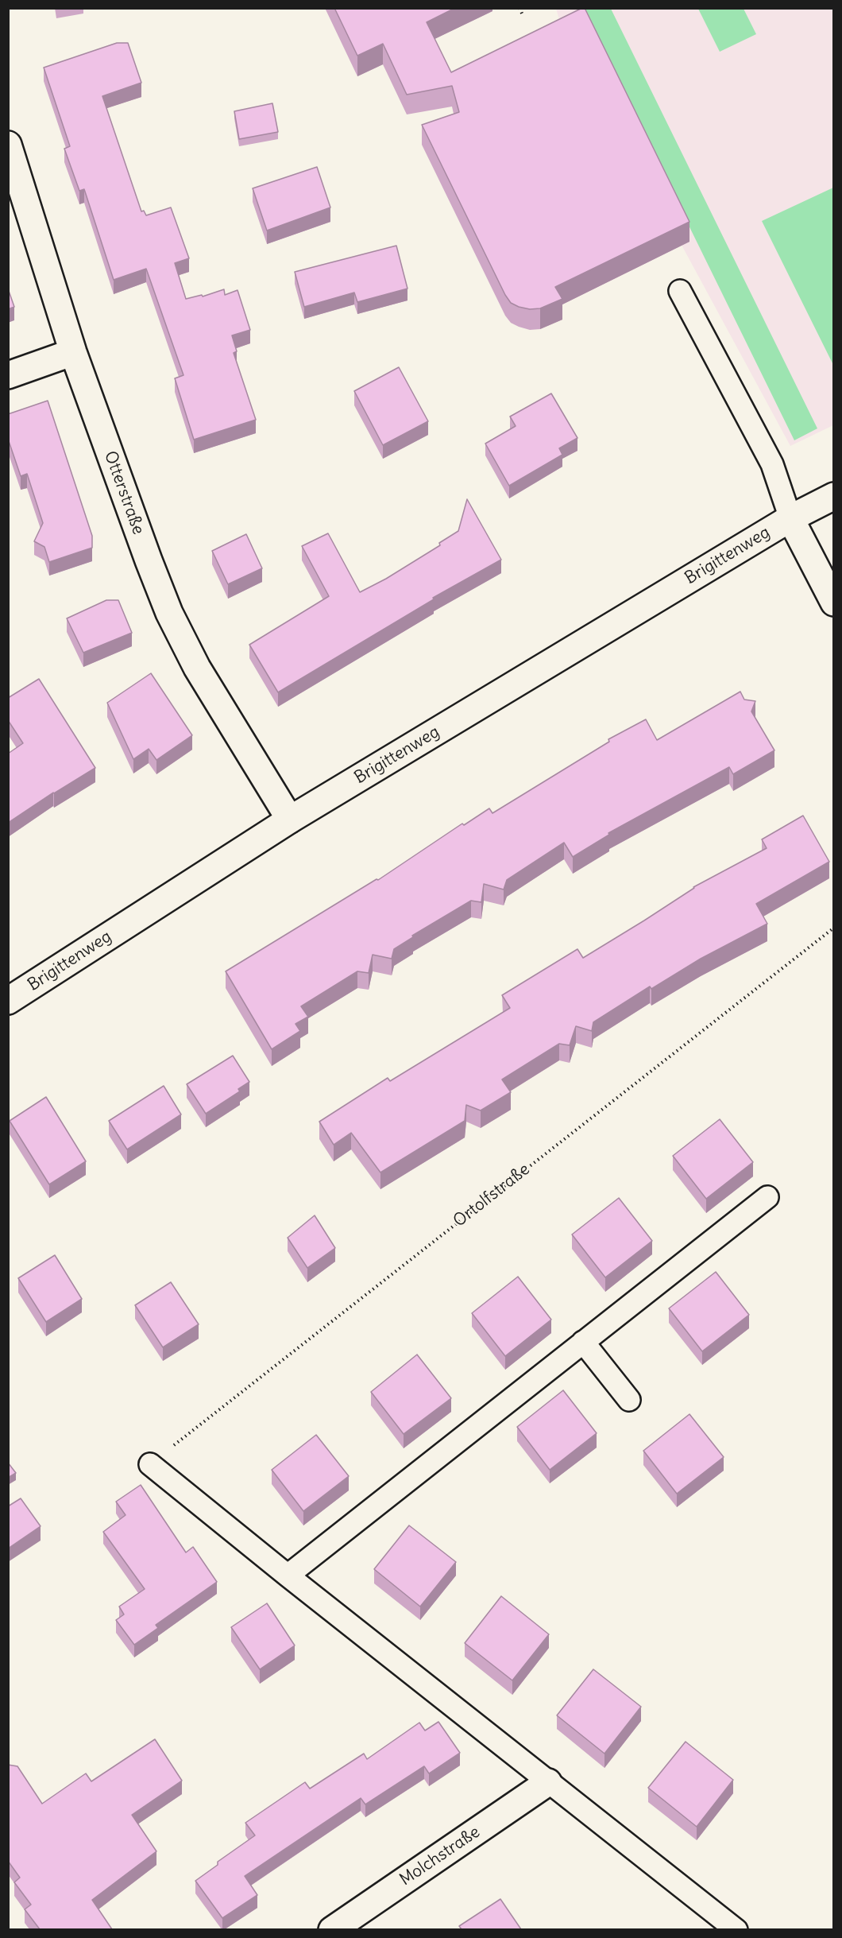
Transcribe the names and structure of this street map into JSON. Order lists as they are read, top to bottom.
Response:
{
  "streets": {
    "street": ["Otterstraße", "Brigittenweg", "Molchstraße"],
    "path": ["Ortolfstraße"]
  },
  "crossings": [
    ["Otterstraße", "Brigittenweg"]
  ]
}
